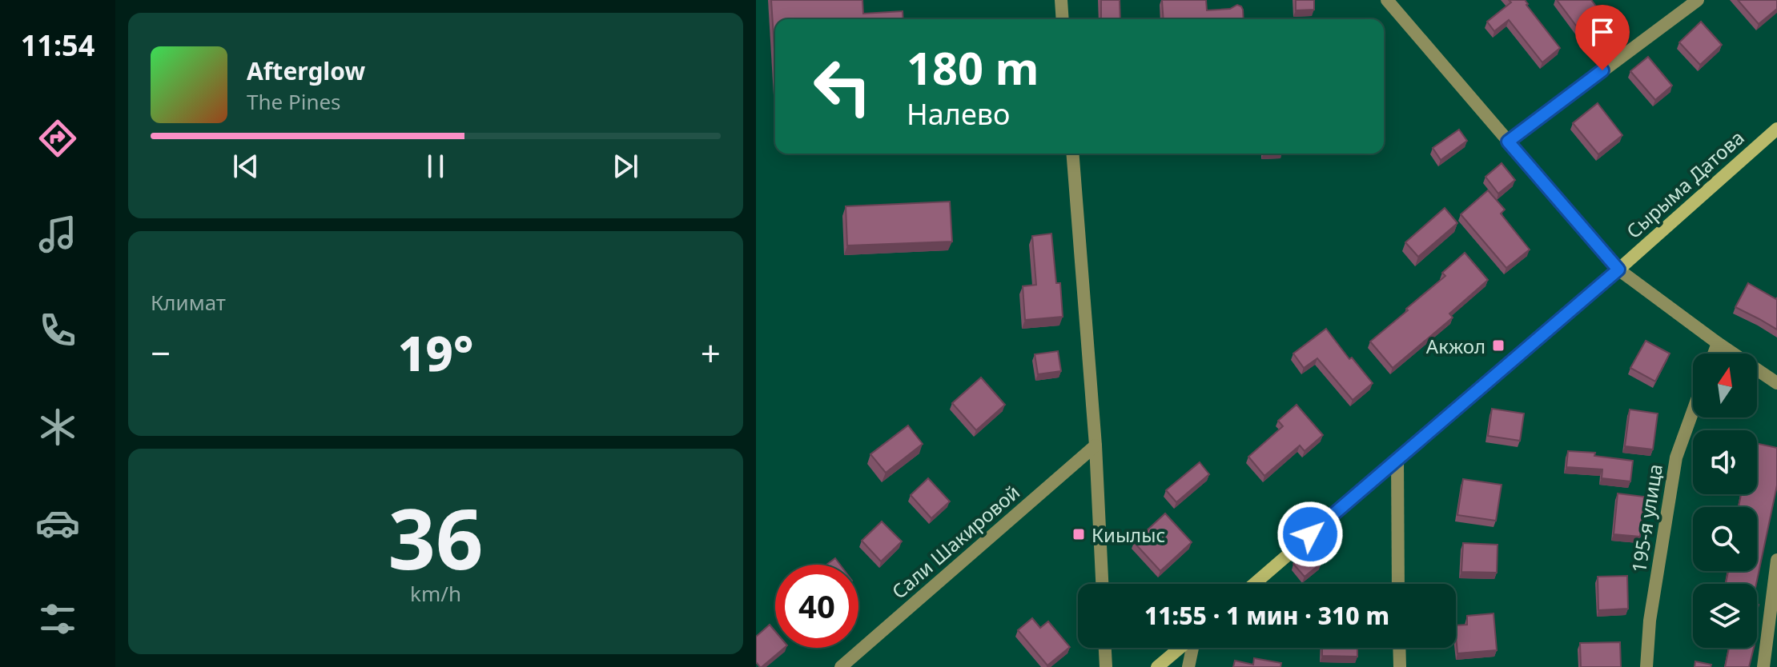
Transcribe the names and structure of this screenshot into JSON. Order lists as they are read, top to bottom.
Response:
{
  "streets": {
    "street": ["Сырыма Датова", "195-я улица", "Сали Шакировой"]
  },
  "places": {
    "transit": ["Акжол", "Киылыс"]
  },
  "north": "top",
  "page": {
    "tabs": "11:54",
    "turn": ["180 m", "Налево"],
    "song": ["Afterglow", "The Pines"],
    "tile": [
      "Климат",
      ["36", "km/h"]
    ],
    "heat": ["−", "19°", "+"],
    "limit": "40",
    "trip": "11:55 · 1 мин · 310 m"
  }
}
